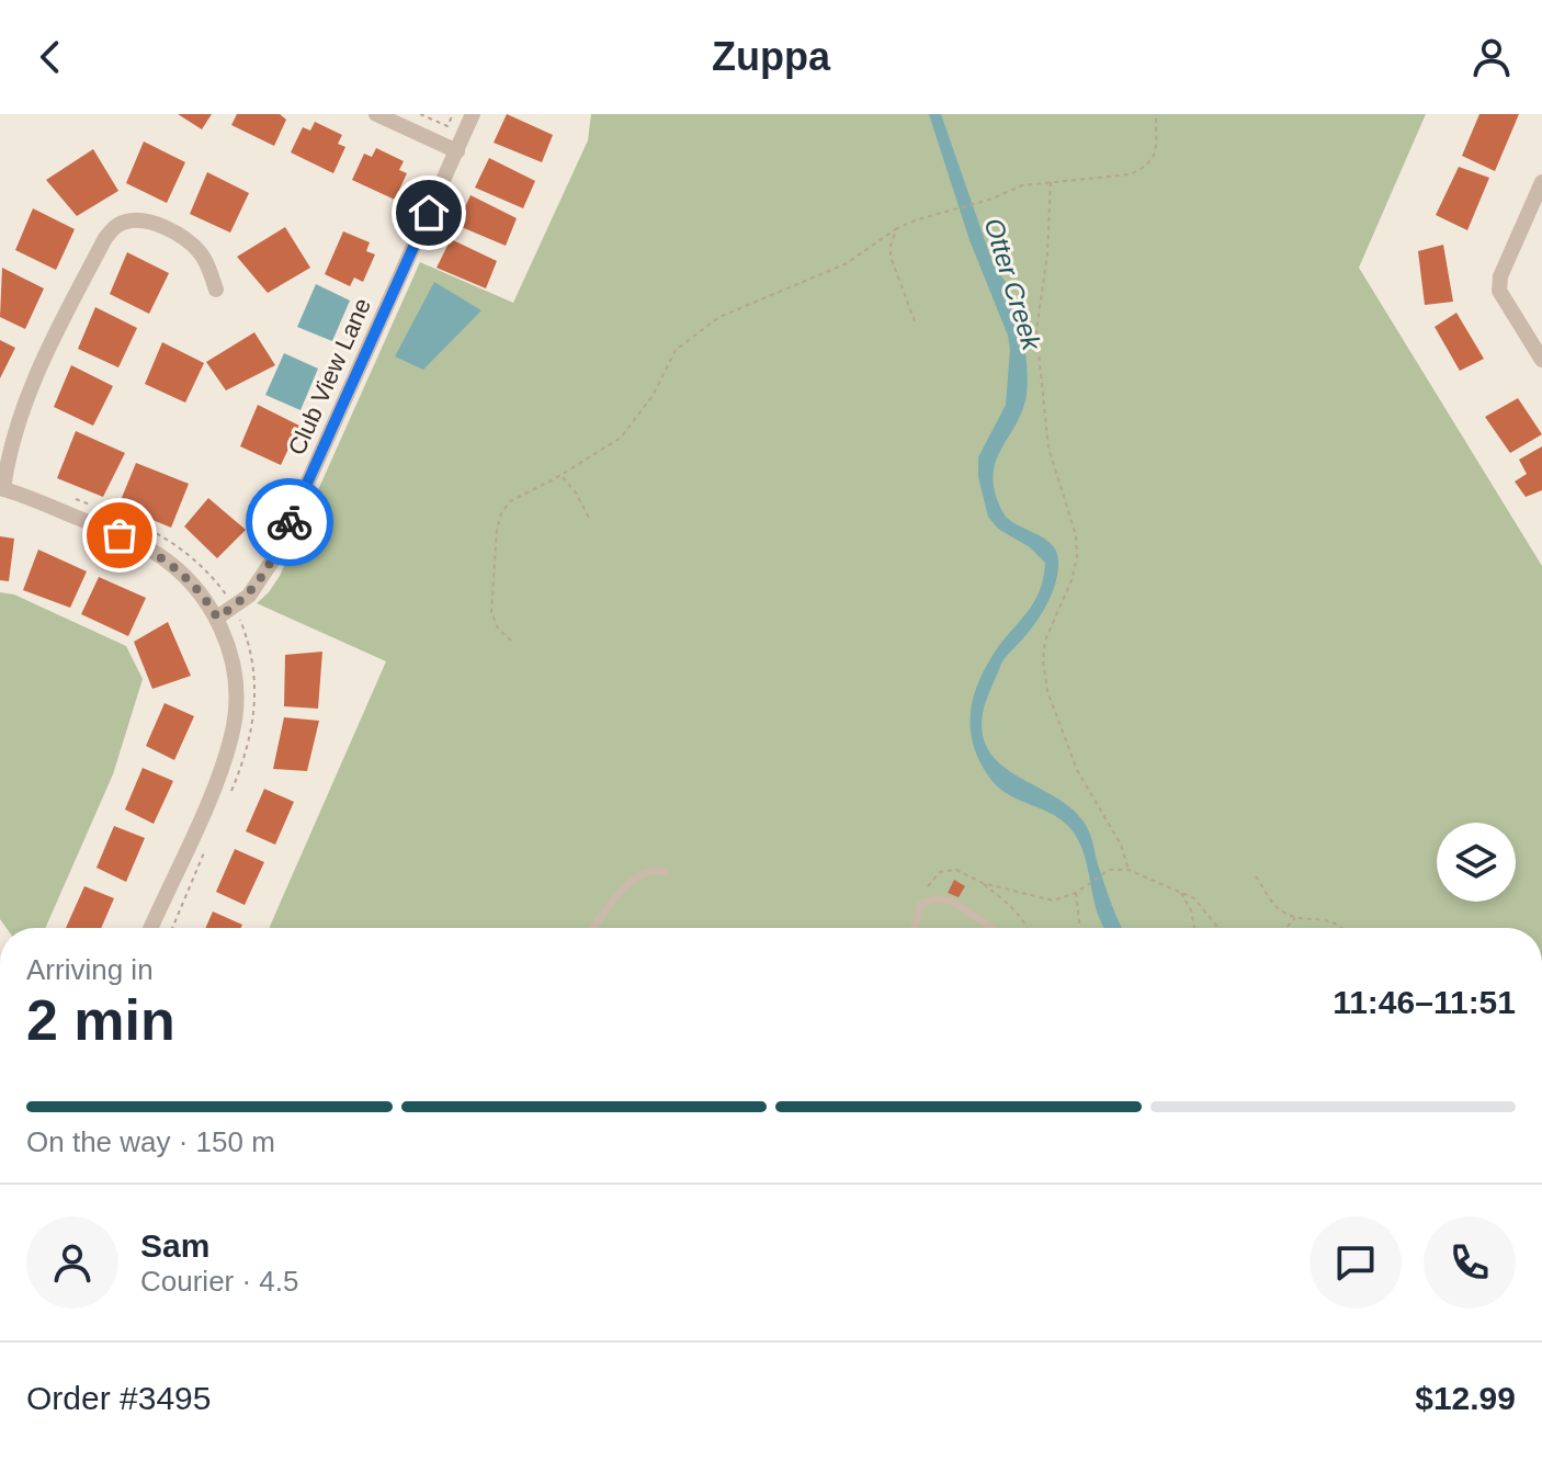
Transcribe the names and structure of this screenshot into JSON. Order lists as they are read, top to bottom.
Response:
{
  "streets": {
    "street": ["Club View Lane"]
  },
  "water": ["Otter Creek"],
  "page": {
    "header": "Zuppa",
    "heading": ["2 min", "Arriving in", "11:46–11:51"],
    "panel": [
      "Sam",
      "Courier · 4.5",
      "Order #3495",
      "$12.99"
    ],
    "bar": "On the way · 150 m"
  }
}
